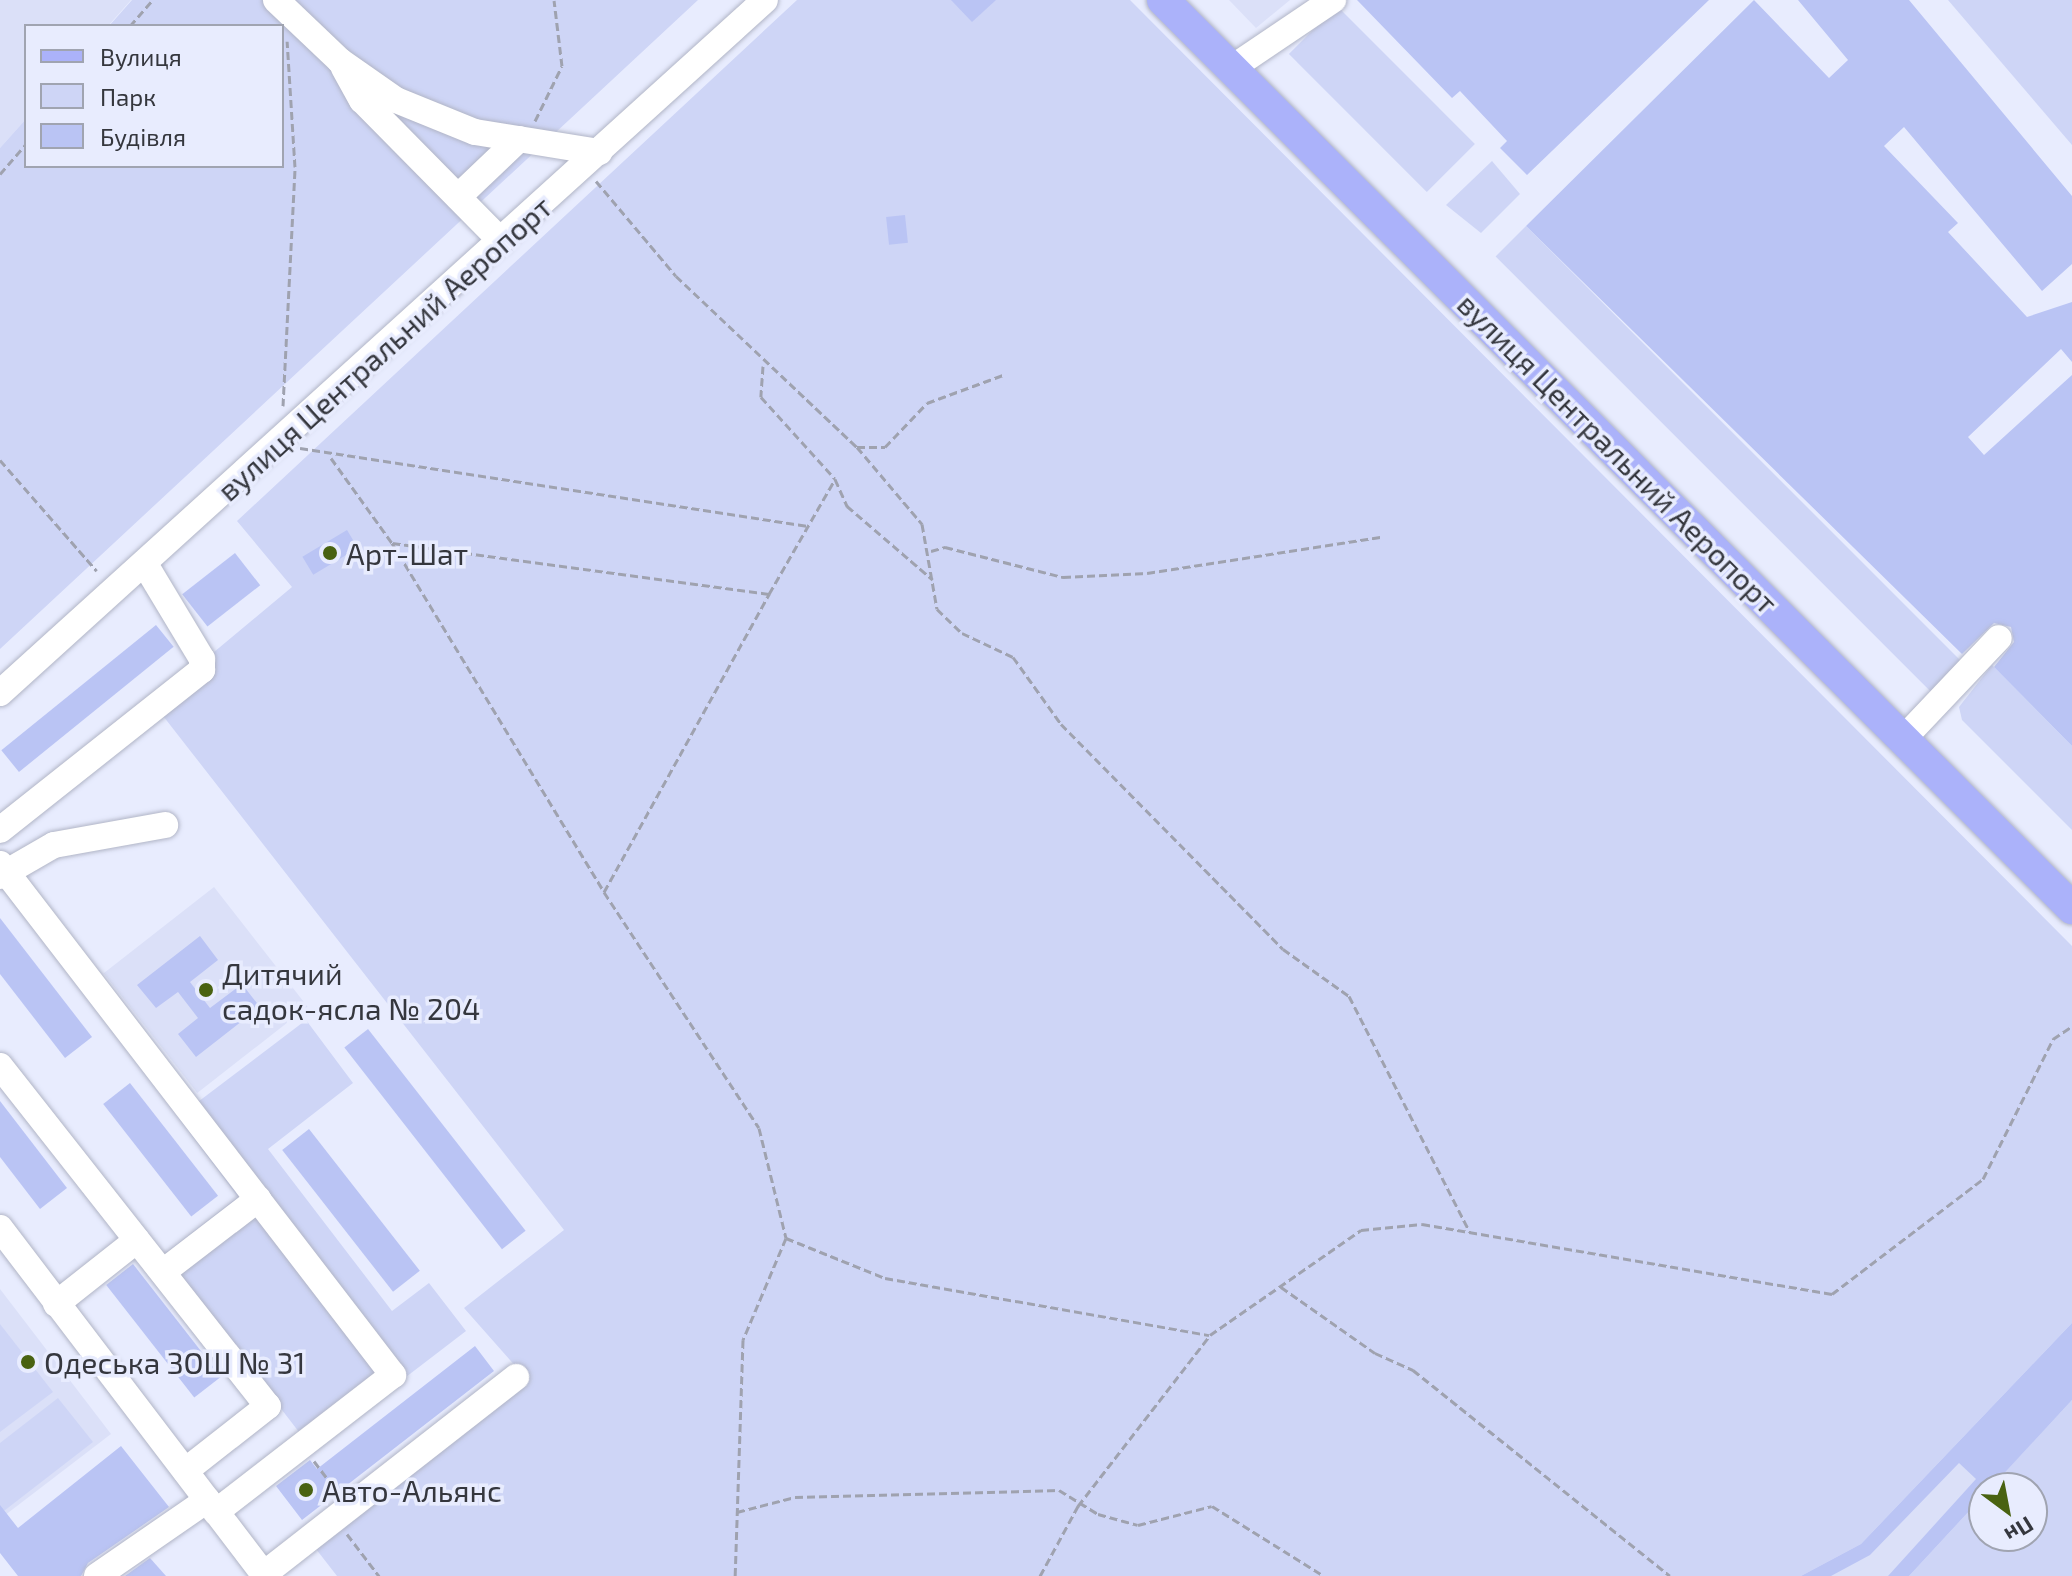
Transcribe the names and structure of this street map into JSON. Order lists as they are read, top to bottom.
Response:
{
  "streets": {
    "main road": ["вулиця Центральний Аеропорт"]
  },
  "places": [
    "Арт-Шат",
    "Дитячий садок-ясла № 204",
    "Одеська ЗОШ № 31",
    "Авто-Альянс"
  ],
  "legend": ["Вулиця", "Парк", "Будівля"],
  "north": "bottom right"
}
